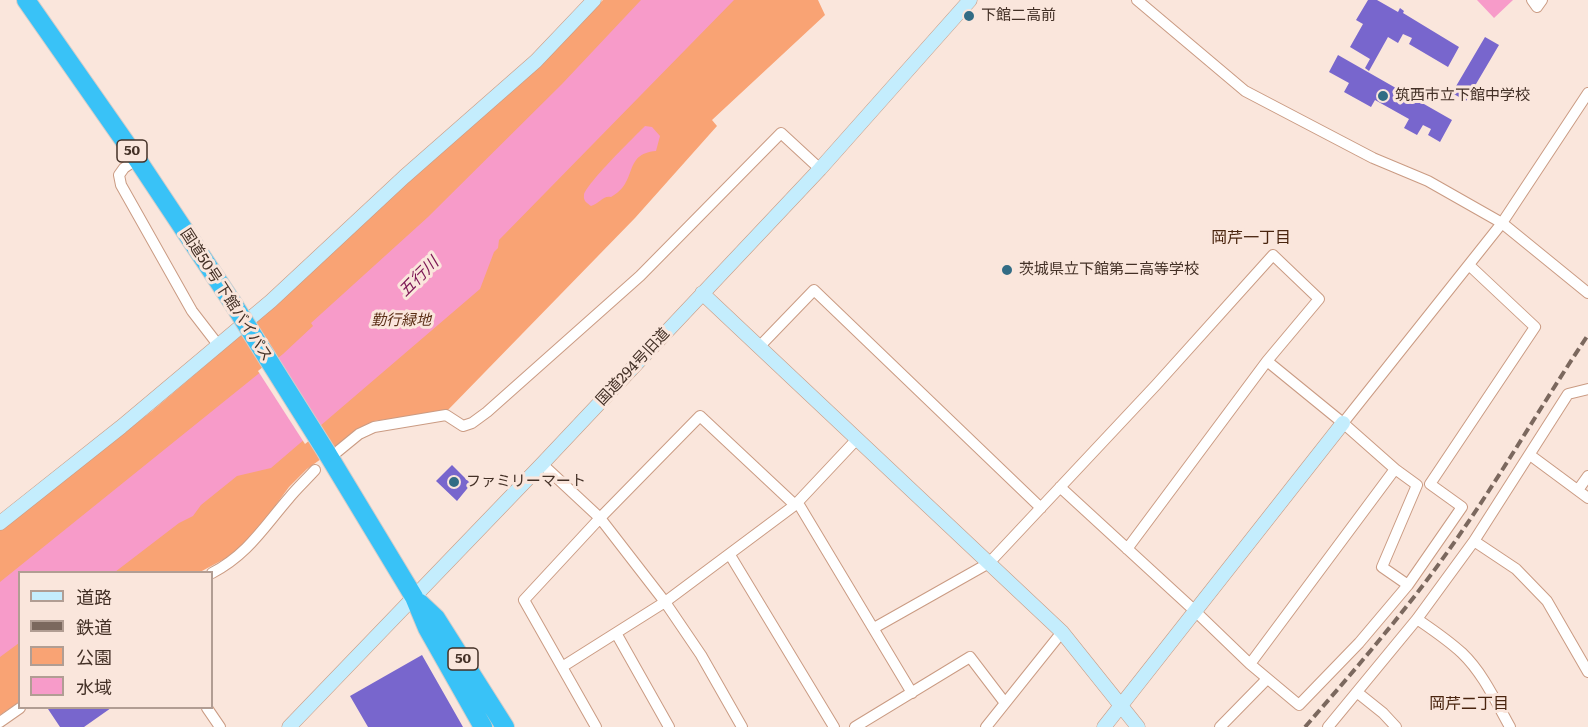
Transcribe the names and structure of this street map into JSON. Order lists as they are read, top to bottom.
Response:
{
  "streets": {
    "highway": ["50", "国道50号 下館バイパス"],
    "street": ["国道294号旧道"]
  },
  "crossings": [
    ["国道50号 下館バイパス", "国道294号旧道"]
  ],
  "districts": ["岡芹一丁目", "岡芹二丁目"],
  "water": ["五行川"],
  "parks": ["勤行緑地"],
  "places": [
    "下館二高前",
    "筑西市立下館中学校",
    "茨城県立下館第二高等学校",
    "ファミリーマート"
  ],
  "legend": [
    "道路",
    "鉄道",
    "公園",
    "水域"
  ]
}
